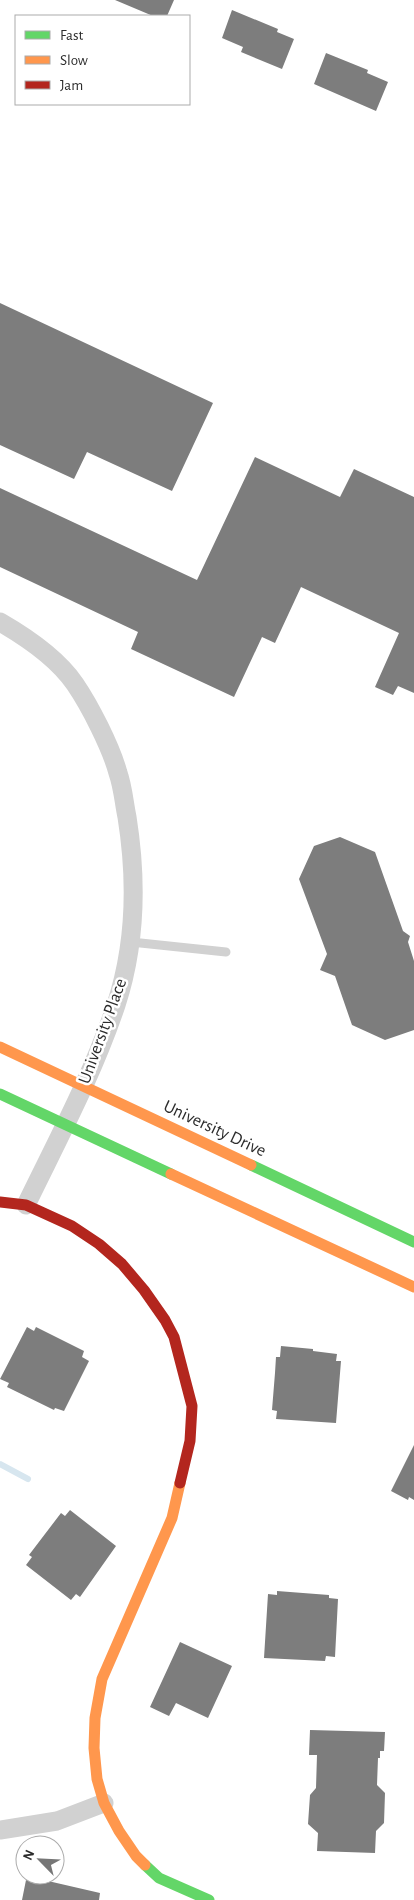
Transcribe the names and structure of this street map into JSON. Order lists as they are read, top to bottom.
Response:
{
  "streets": {
    "main road": ["University Drive"],
    "street": ["University Place"]
  },
  "crossings": [
    ["University Place", "University Drive"]
  ],
  "legend": ["Fast", "Slow", "Jam"],
  "north": "top left"
}
